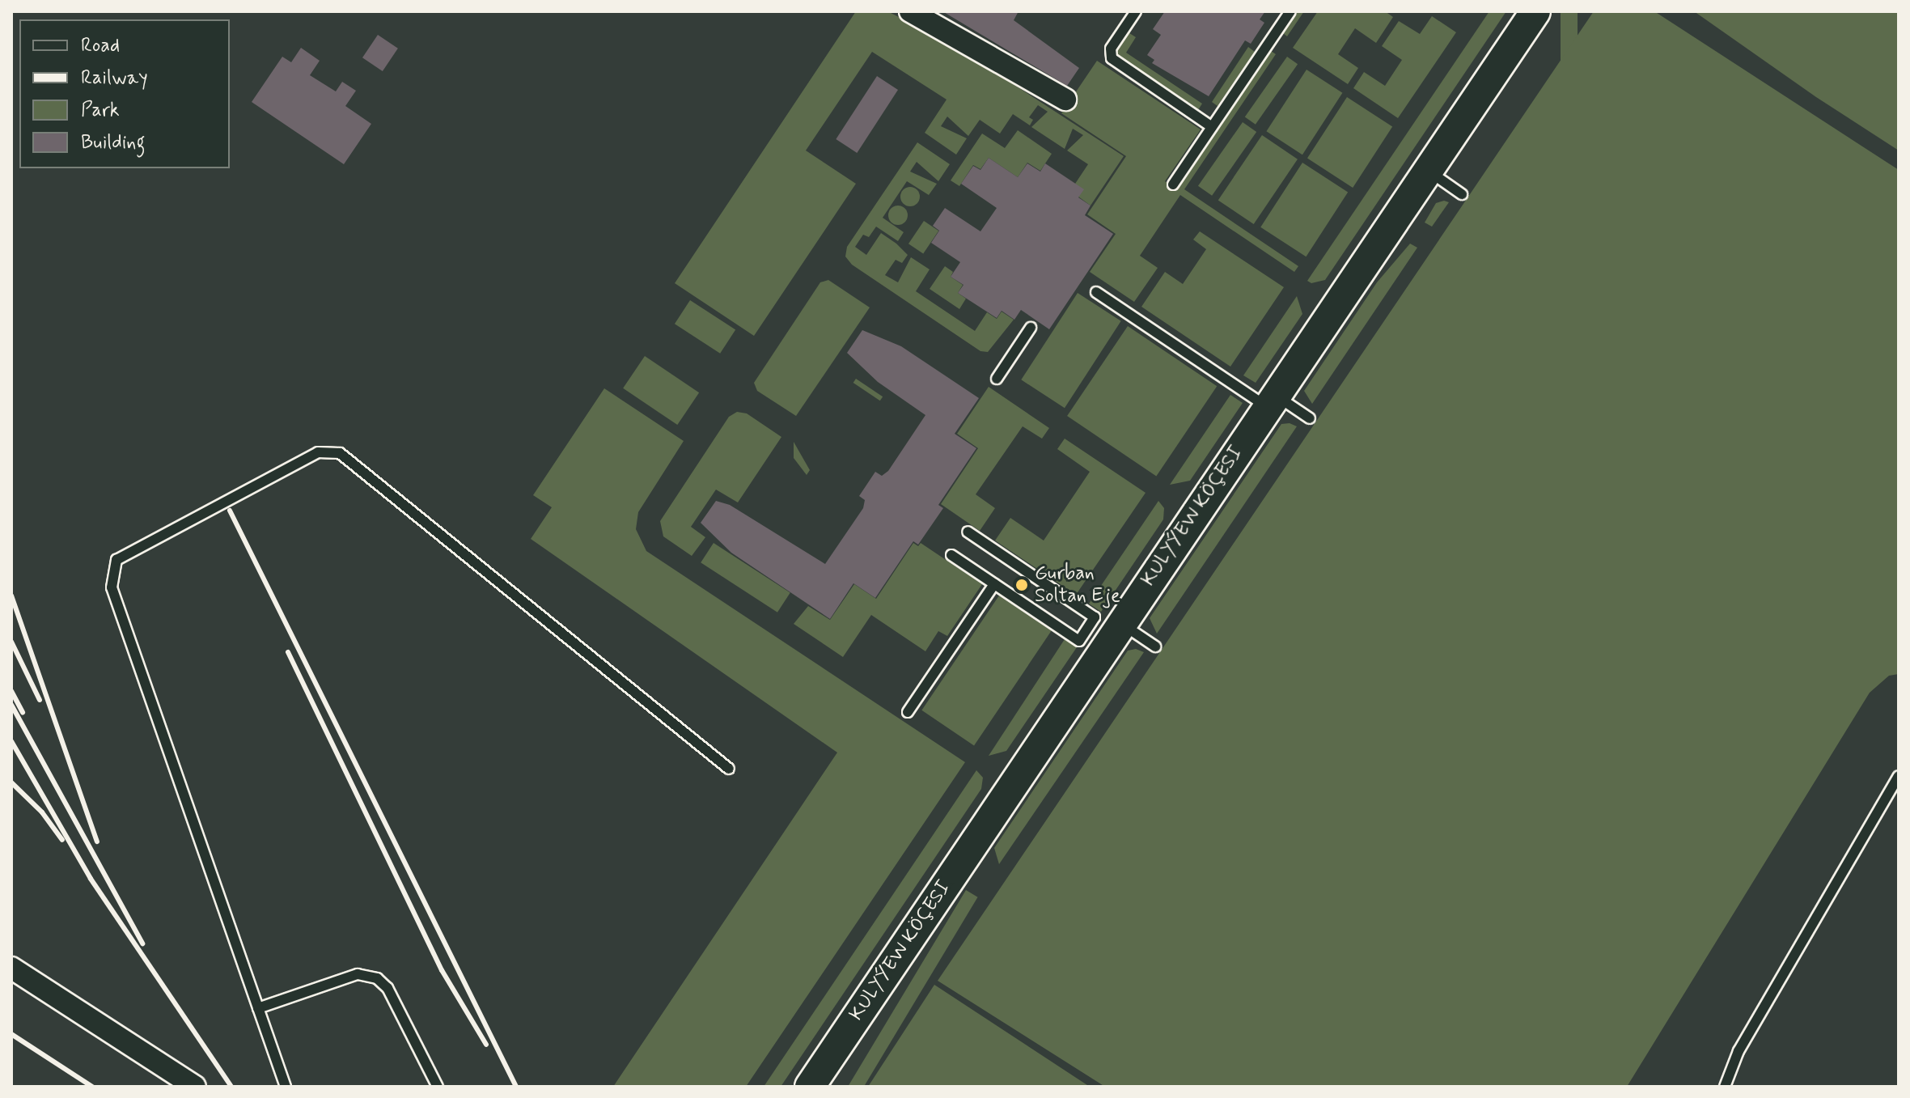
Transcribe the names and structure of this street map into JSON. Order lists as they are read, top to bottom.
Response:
{
  "streets": {
    "street": ["KULYÝEW KÖÇESI"]
  },
  "places": ["Gurban Soltan Eje"],
  "legend": [
    "Road",
    "Railway",
    "Park",
    "Building"
  ]
}
